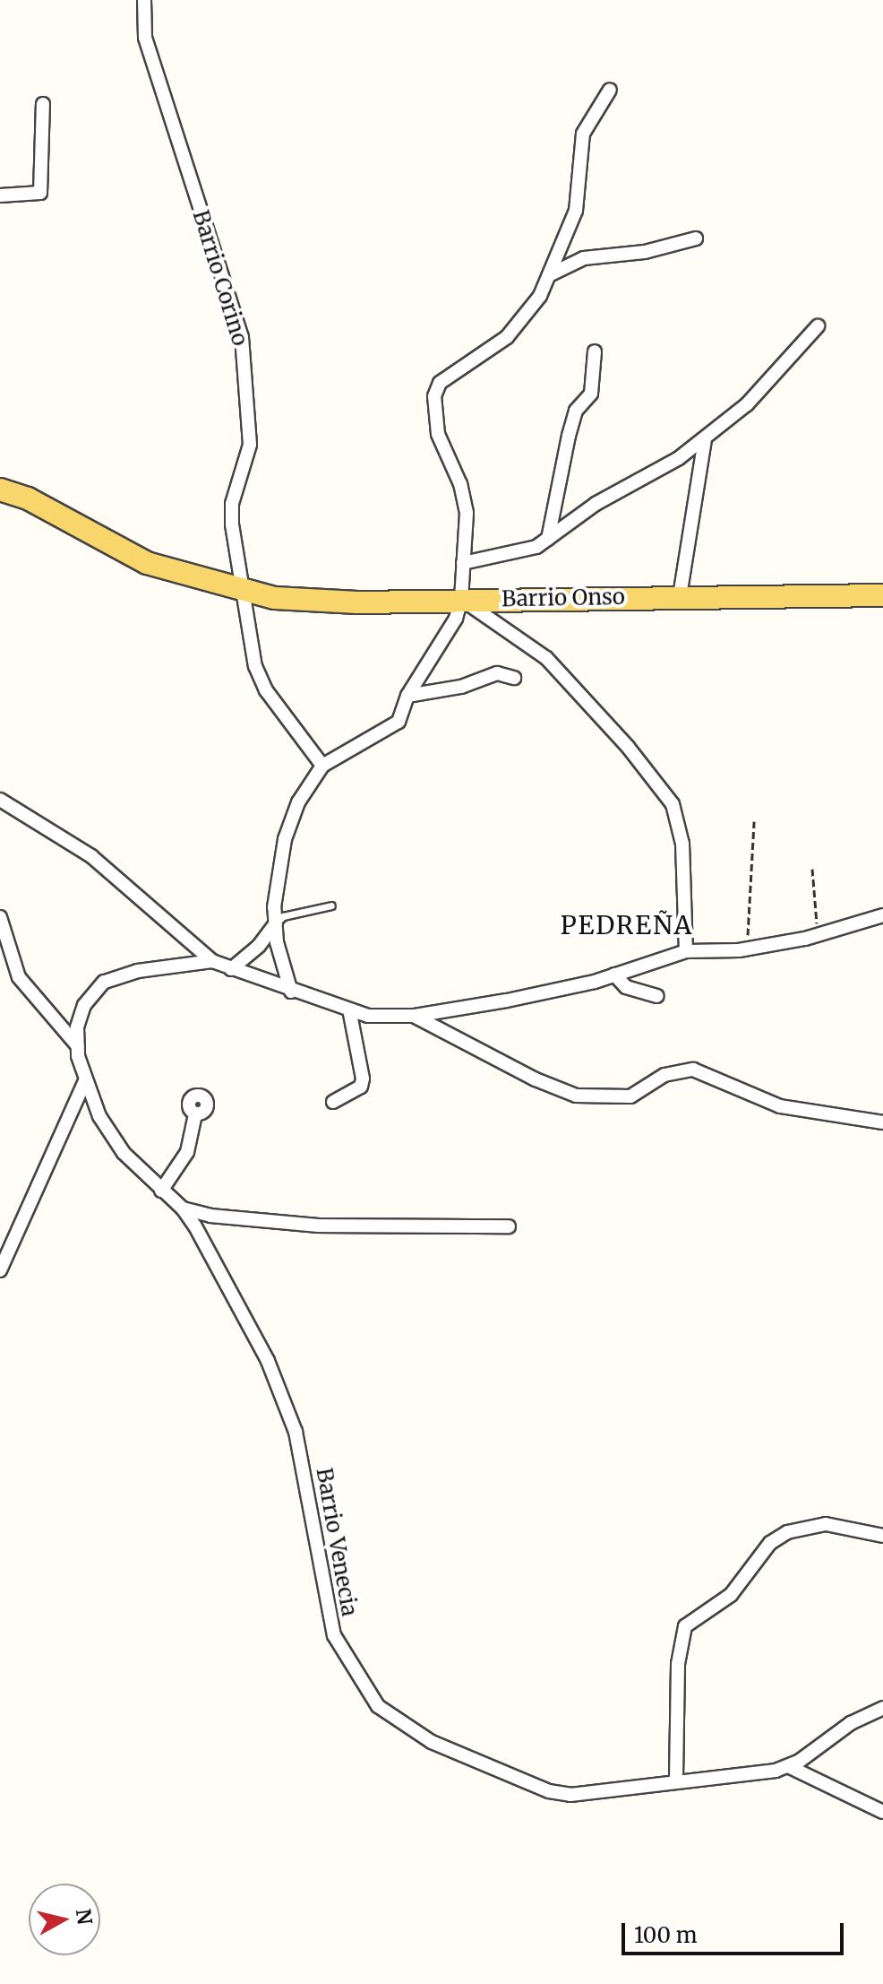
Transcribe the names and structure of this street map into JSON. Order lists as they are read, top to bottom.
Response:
{
  "streets": {
    "main road": ["Barrio Onso"],
    "street": ["Barrio Corino", "Barrio Venecia"]
  },
  "crossings": [
    ["Barrio Corino", "Barrio Onso"]
  ],
  "districts": ["PEDREÑA"],
  "scale_bar": "100 m",
  "north": "right"
}
